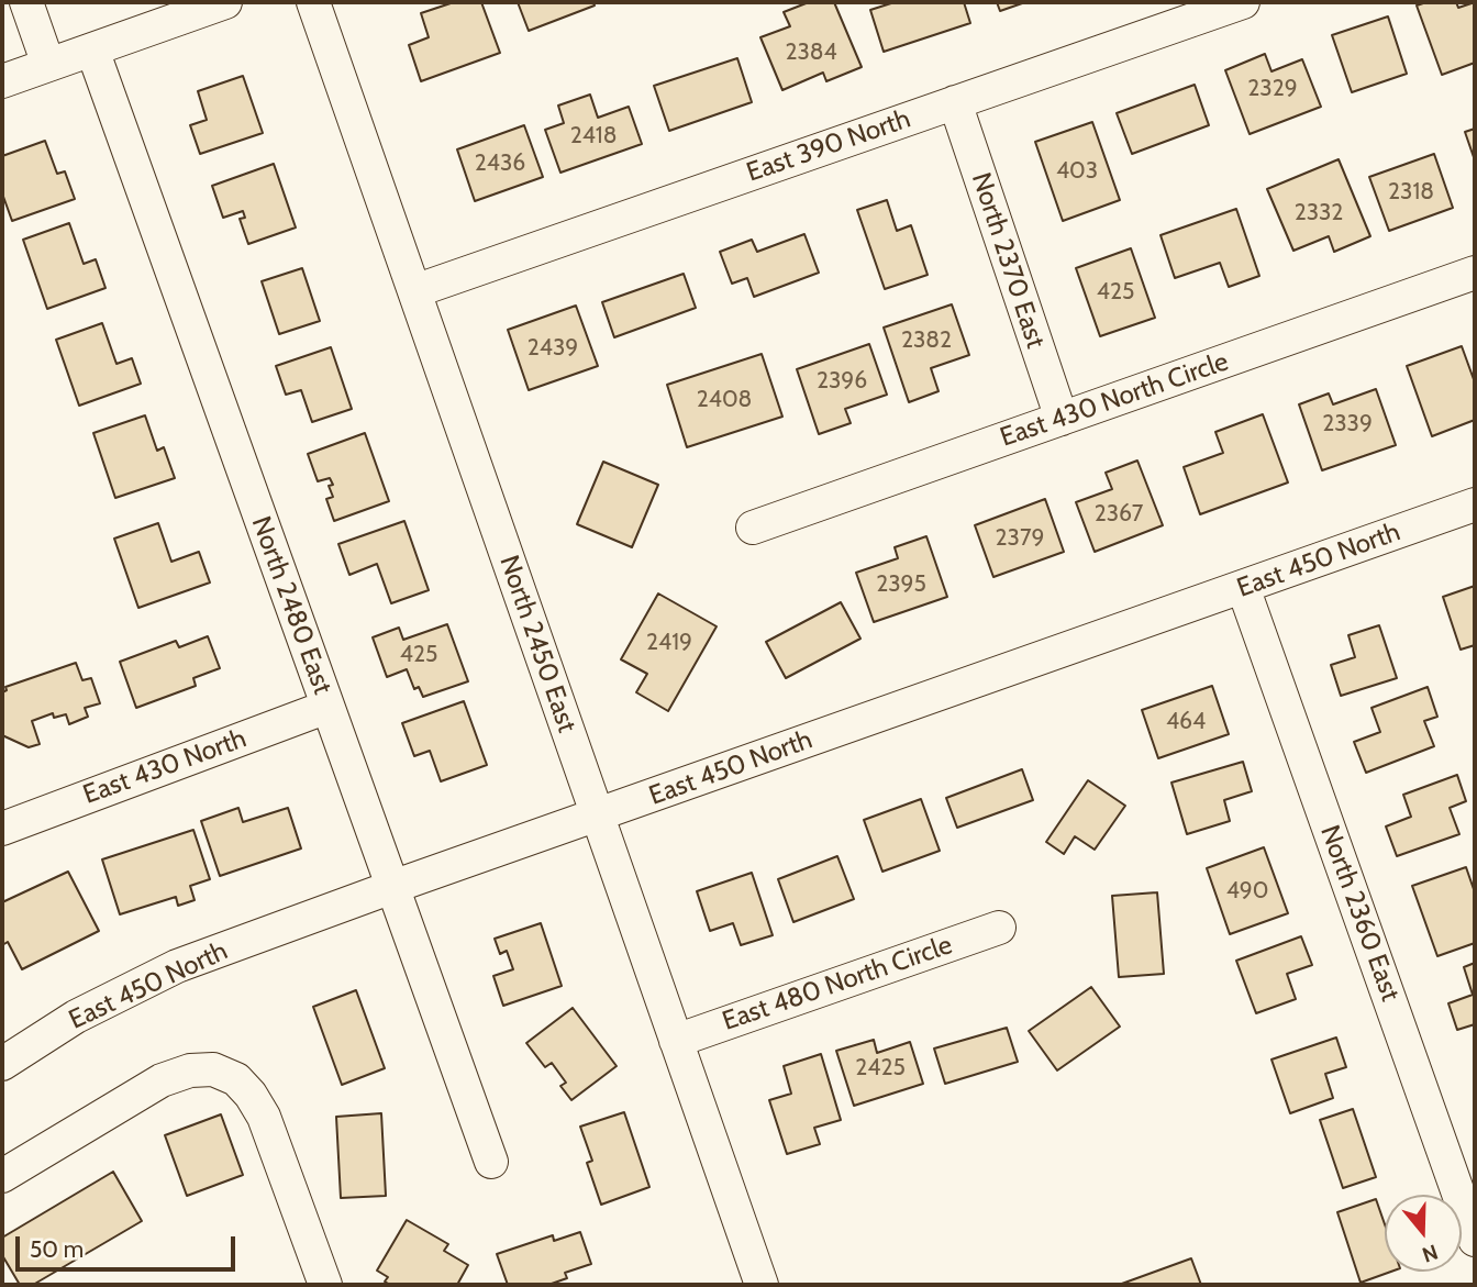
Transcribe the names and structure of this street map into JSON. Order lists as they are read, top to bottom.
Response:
{
  "streets": {
    "street": [
      "East 390 North",
      "North 2370 East",
      "East 430 North Circle",
      "East 450 North",
      "North 2480 East",
      "North 2450 East",
      "East 430 North",
      "North 2360 East",
      "East 480 North Circle"
    ]
  },
  "crossings": [
    ["East 390 North", "North 2370 East"],
    ["East 390 North", "North 2450 East"],
    ["North 2370 East", "East 430 North Circle"],
    ["East 450 North", "North 2480 East"],
    ["East 450 North", "North 2450 East"],
    ["East 450 North", "North 2360 East"],
    ["North 2480 East", "East 430 North"],
    ["North 2450 East", "East 480 North Circle"]
  ],
  "house_numbers": [
    "2384",
    "2329",
    "2418",
    "2436",
    "403",
    "2318",
    "2332",
    "425",
    "2382",
    "2439",
    "2396",
    "2408",
    "2339",
    "2367",
    "2379",
    "2395",
    "2419",
    "425",
    "464",
    "490",
    "2425"
  ],
  "scale_bar": "50 m",
  "north": "bottom"
}
